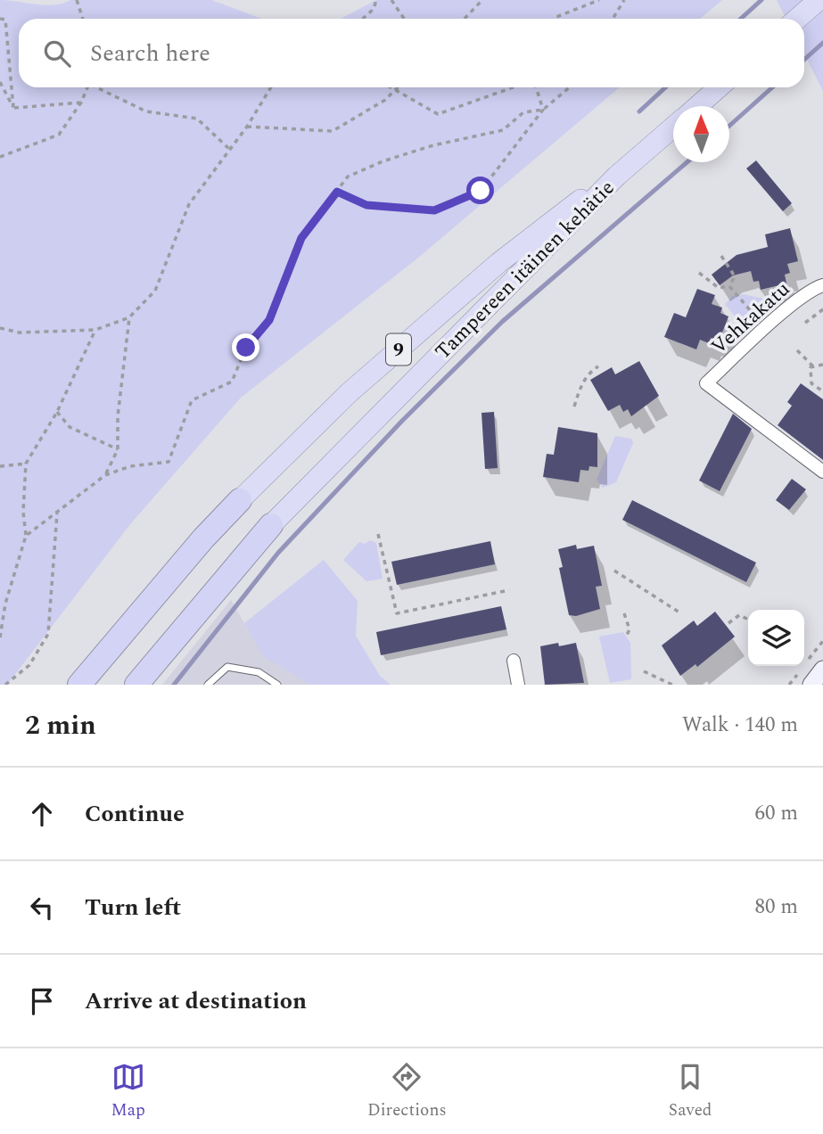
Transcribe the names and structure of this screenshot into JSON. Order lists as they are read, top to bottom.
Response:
{
  "streets": {
    "highway": ["Tampereen itäinen kehätie", "9"],
    "street": ["Vehkakatu"]
  },
  "crossings": [
    ["Tampereen itäinen kehätie", "9"]
  ],
  "north": "top",
  "page": {
    "search": "Search here",
    "heading": ["2 min", "Walk · 140 m"],
    "list": [
      ["Continue", "60 m"],
      ["Turn left", "80 m"],
      "Arrive at destination"
    ],
    "nav": ["Map", "Directions", "Saved"]
  }
}
